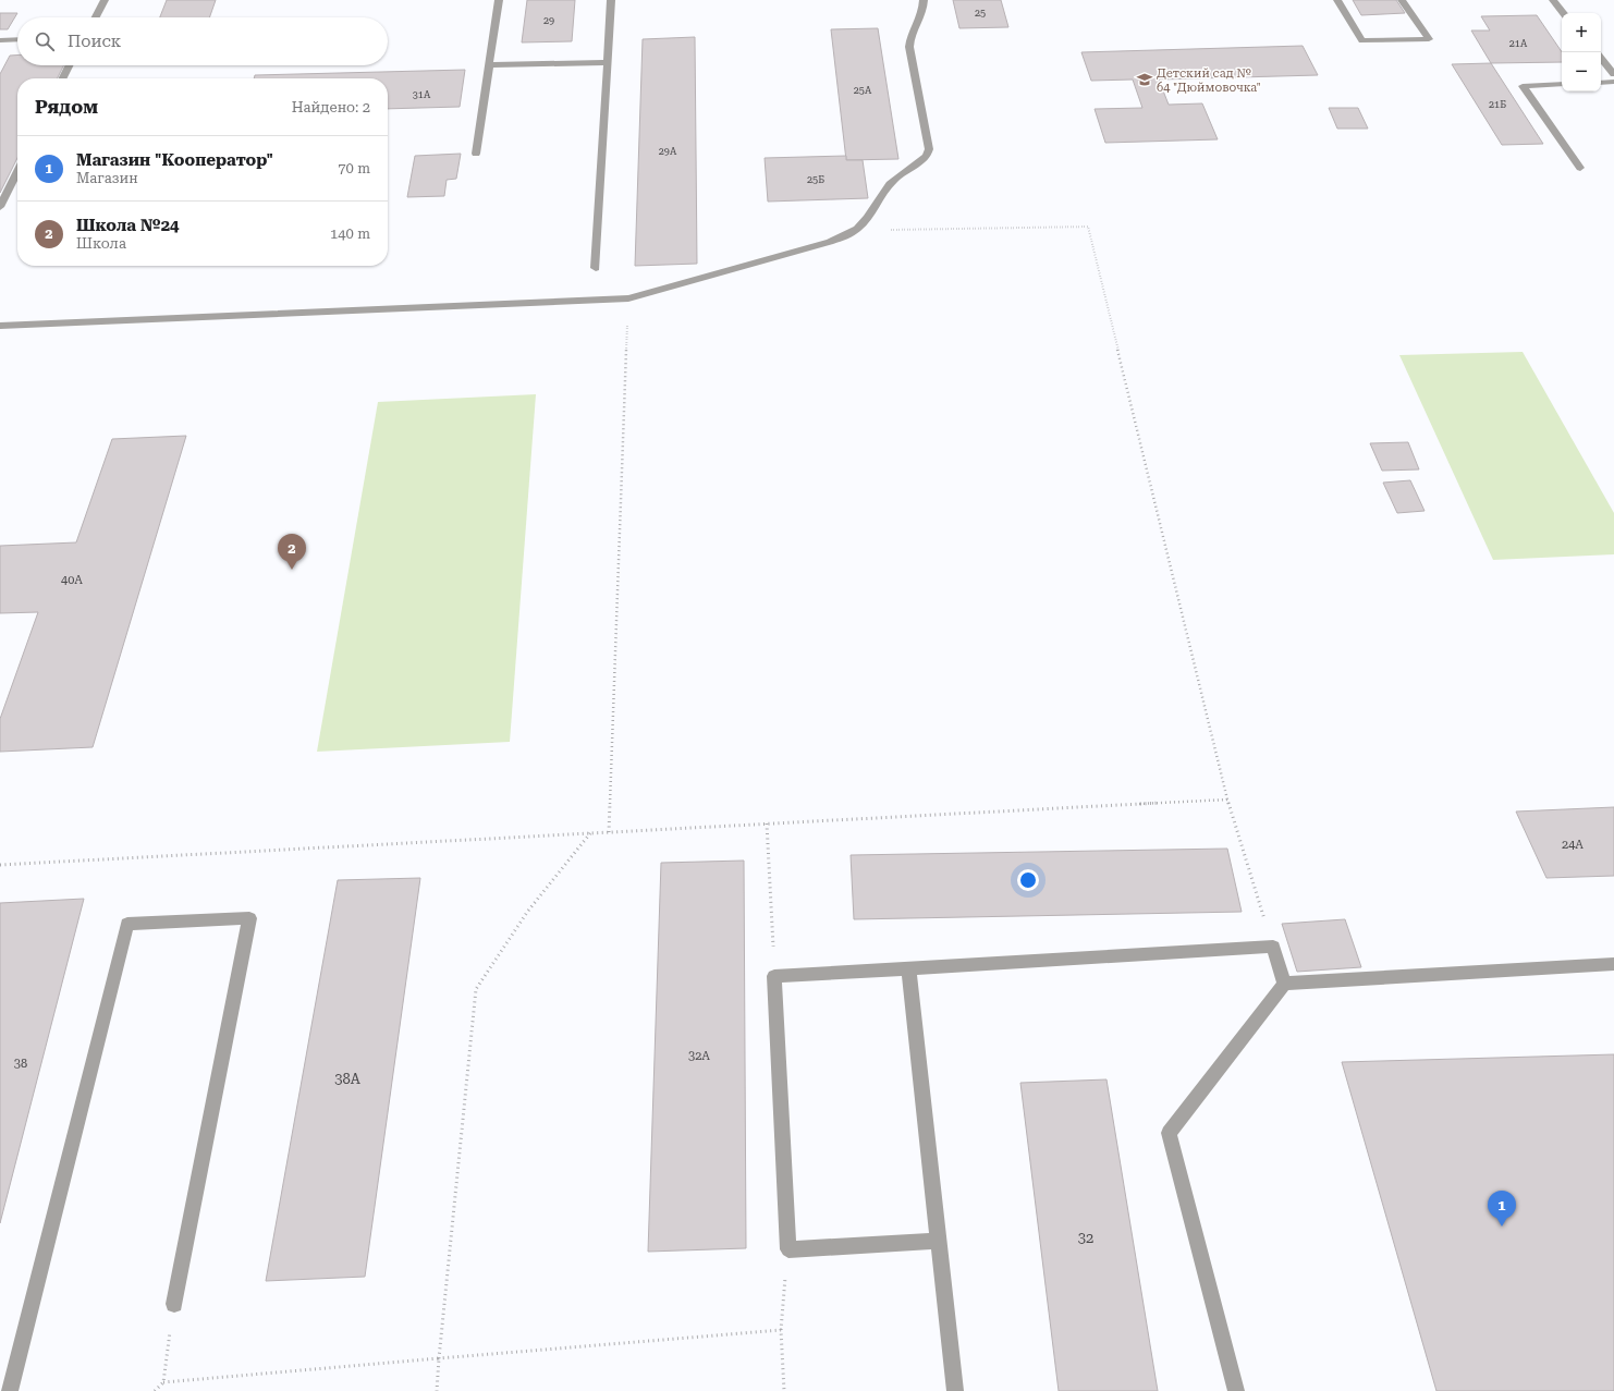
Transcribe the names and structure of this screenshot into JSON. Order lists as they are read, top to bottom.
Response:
{
  "places": {
    "school or university": ["Детский сад № 64 \"Дюймовочка\""]
  },
  "house_numbers": [
    "25",
    "29",
    "21А",
    "25А",
    "31А",
    "21Б",
    "29А",
    "25Б",
    "40А",
    "24А",
    "32А",
    "38",
    "38А",
    "32"
  ],
  "page": {
    "map_buttons": ["+", "−"],
    "search": "Поиск",
    "heading": ["Рядом", "Найдено: 2"],
    "list": [
      {
        "mark": "1",
        "name": "Магазин \"Кооператор\"",
        "note": "Магазин",
        "value": "70 m"
      },
      {
        "mark": "2",
        "name": "Школа №24",
        "note": "Школа",
        "value": "140 m"
      }
    ],
    "pins": ["2", "1"]
  }
}
